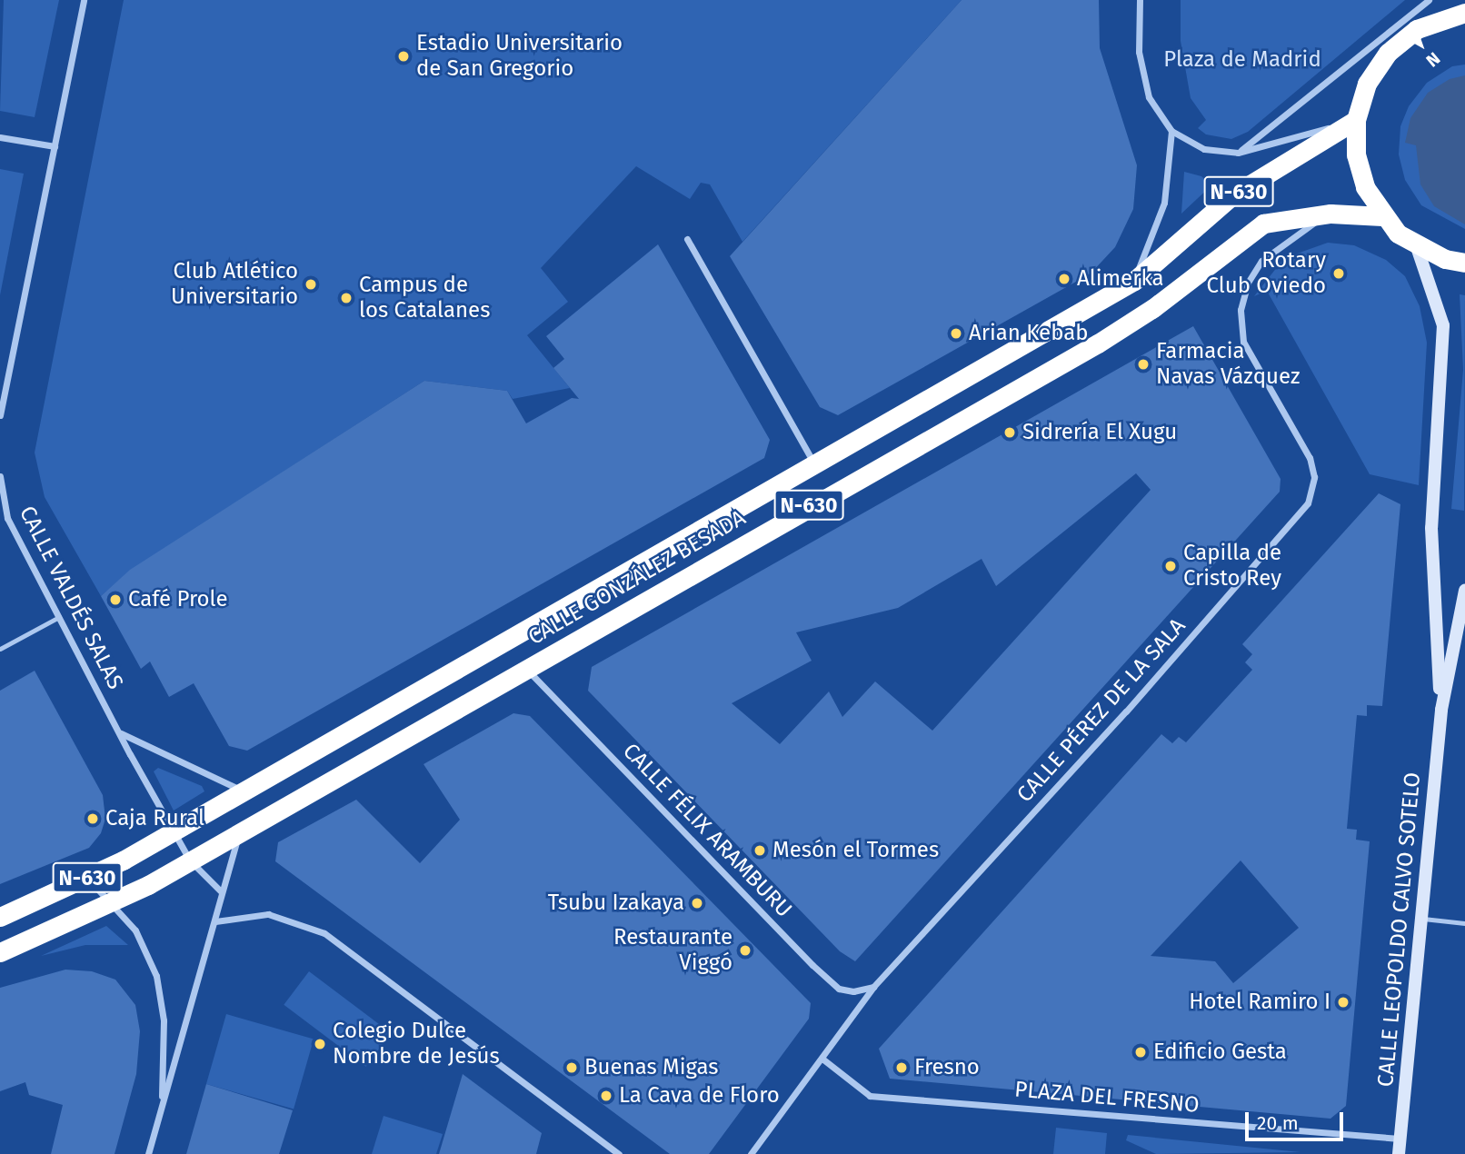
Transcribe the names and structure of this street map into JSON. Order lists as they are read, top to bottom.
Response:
{
  "streets": {
    "highway": ["N-630", "CALLE GONZÁLEZ BESADA"],
    "street": [
      "CALLE VALDÉS SALAS",
      "CALLE PÉREZ DE LA SALA",
      "CALLE FÉLIX ARAMBURU",
      "CALLE LEOPOLDO CALVO SOTELO",
      "PLAZA DEL FRESNO"
    ]
  },
  "crossings": [
    ["N-630", "CALLE GONZÁLEZ BESADA"],
    ["N-630", "CALLE VALDÉS SALAS"],
    ["CALLE GONZÁLEZ BESADA", "CALLE PÉREZ DE LA SALA"],
    ["CALLE GONZÁLEZ BESADA", "CALLE FÉLIX ARAMBURU"],
    ["CALLE PÉREZ DE LA SALA", "CALLE FÉLIX ARAMBURU"],
    ["CALLE PÉREZ DE LA SALA", "PLAZA DEL FRESNO"],
    ["CALLE LEOPOLDO CALVO SOTELO", "PLAZA DEL FRESNO"]
  ],
  "parks": ["Plaza de Madrid"],
  "places": [
    "Estadio Universitario de San Gregorio",
    "Rotary Club Oviedo",
    "Alimerka",
    "Club Atlético Universitario",
    "Campus de los Catalanes",
    "Arian Kebab",
    "Farmacia Navas Vázquez",
    "Sidrería El Xugu",
    "Capilla de Cristo Rey",
    "Café Prole",
    "Caja Rural",
    "Mesón el Tormes",
    "Tsubu Izakaya",
    "Restaurante Viggó",
    "Hotel Ramiro I",
    "Colegio Dulce Nombre de Jesús",
    "Edificio Gesta",
    "Buenas Migas",
    "Fresno",
    "La Cava de Floro"
  ],
  "scale_bar": "20 m",
  "north": "bottom right"
}
